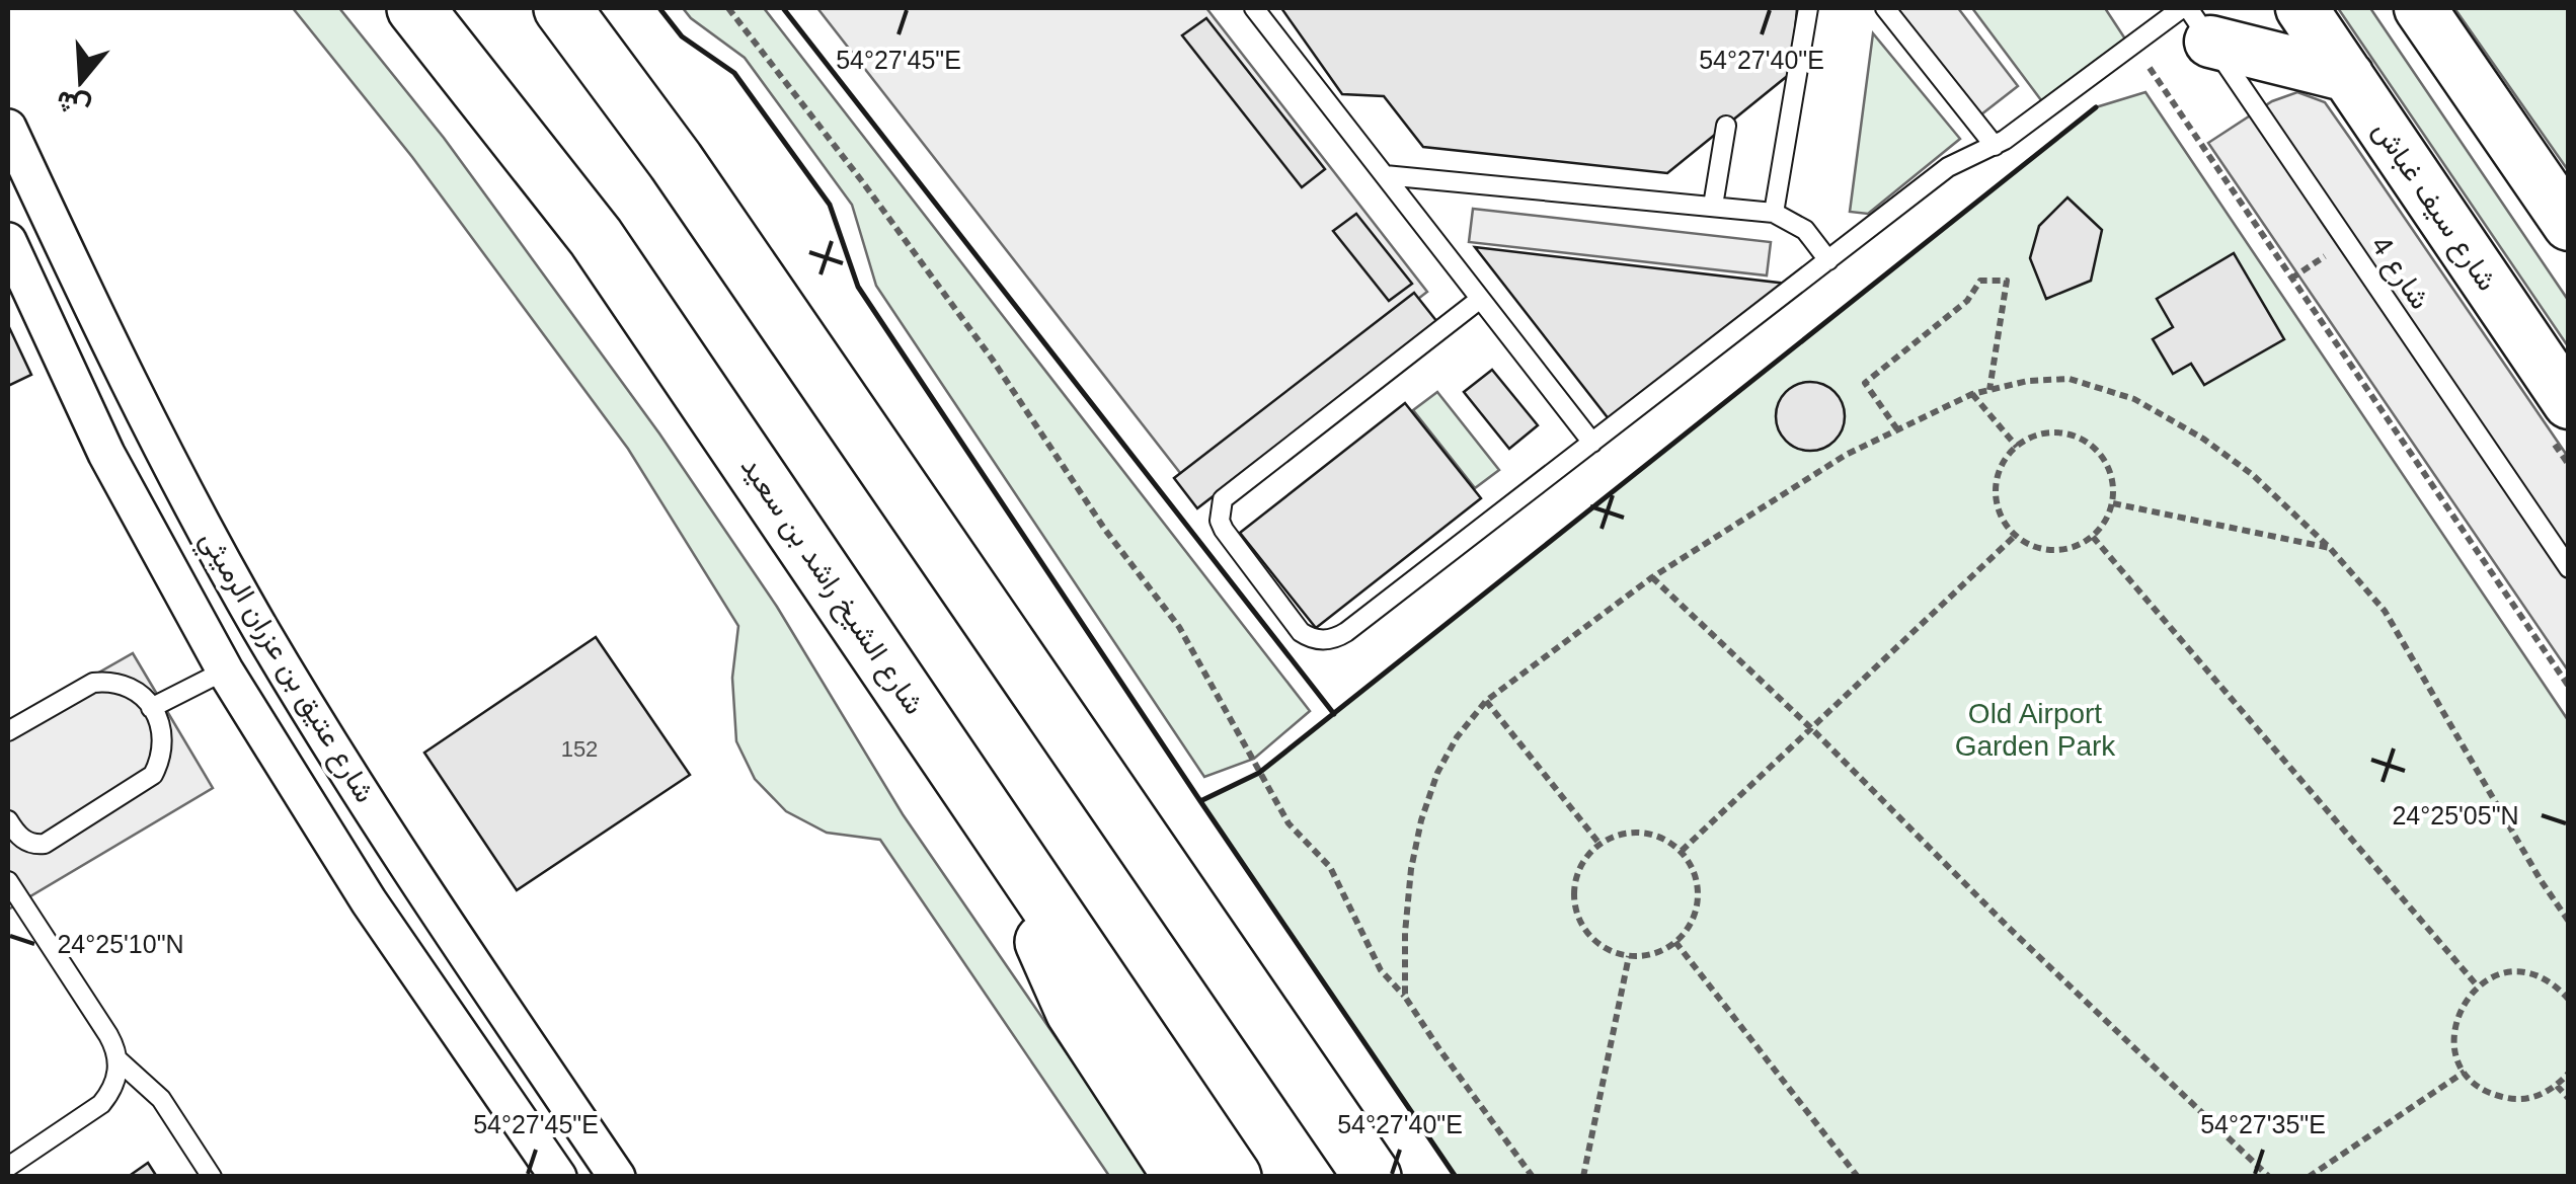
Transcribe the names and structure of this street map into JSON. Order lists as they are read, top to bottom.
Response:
{
  "streets": {
    "main road": ["شارع الشيخ راشد بن سعيد"],
    "street": ["شارع سيف غباش", "شارع عتيق بن عزران الرميثي"],
    "lane": ["شارع 4"]
  },
  "parks": ["Old Airport Garden Park"],
  "house_numbers": ["152"],
  "north": "bottom",
  "coordinates": [
    "54°27'45\"E",
    "54°27'40\"E",
    "24°25'05\"N",
    "24°25'10\"N",
    "54°27'35\"E"
  ]
}
